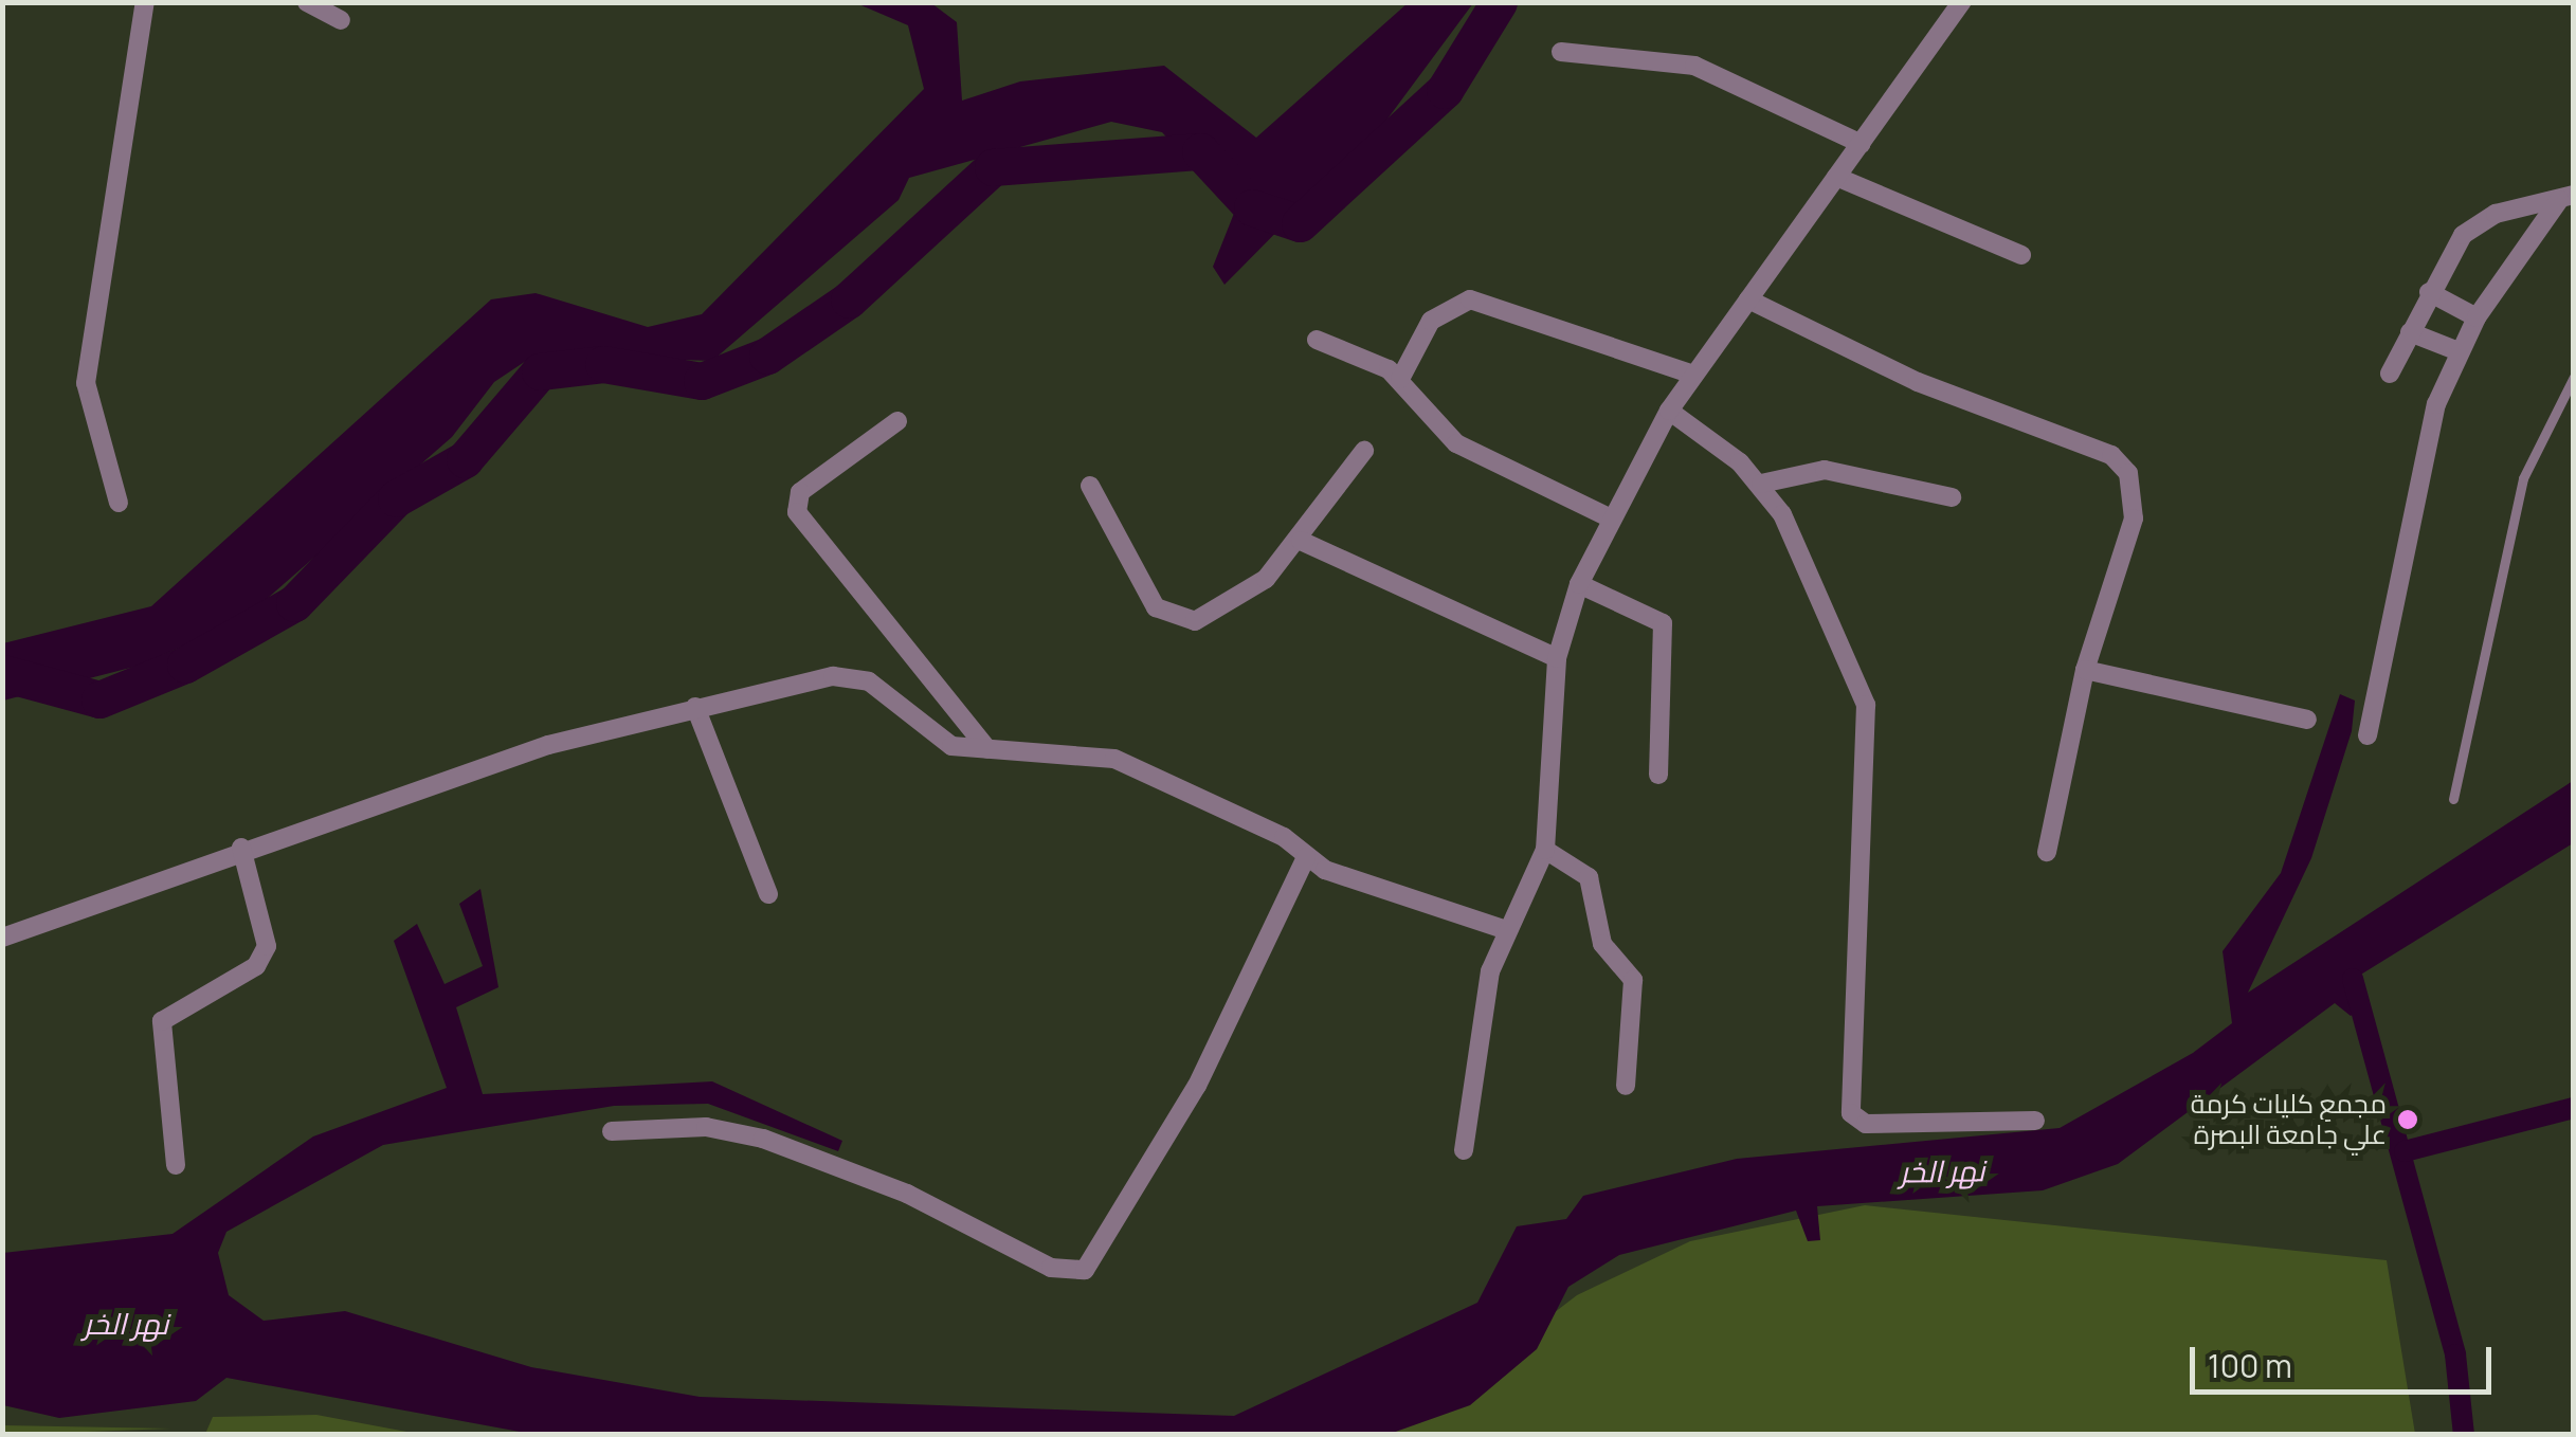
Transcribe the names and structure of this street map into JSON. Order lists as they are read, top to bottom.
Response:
{
  "water": ["نهر الخر"],
  "places": ["مجمع كليات كرمة علي جامعة البصرة"],
  "scale_bar": "100 m"
}
